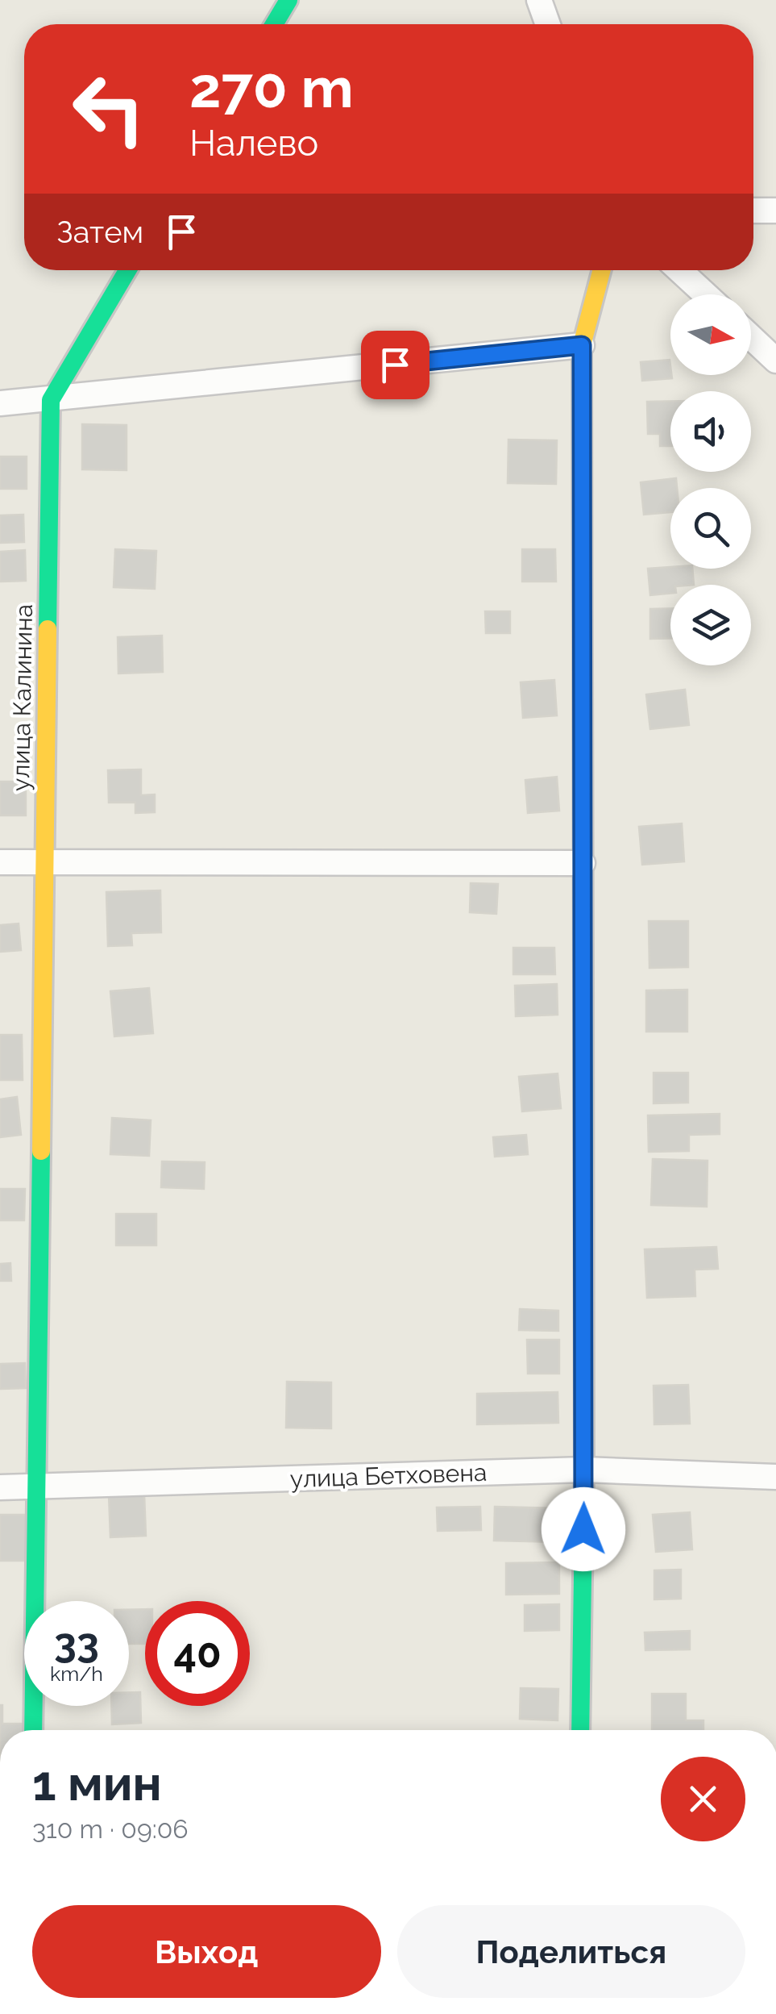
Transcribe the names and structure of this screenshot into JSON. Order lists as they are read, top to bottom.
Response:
{
  "streets": {
    "street": ["улица Калинина", "улица Бетховена"]
  },
  "crossings": [
    ["улица Калинина", "улица Бетховена"]
  ],
  "north": "right",
  "page": {
    "turn": ["270 m", "Налево"],
    "then": "Затем",
    "speed": "33 km/h",
    "limit": "40",
    "heading": ["1 мин", "310 m · 09:06"],
    "buttons": ["Выход", "Поделиться"]
  }
}
